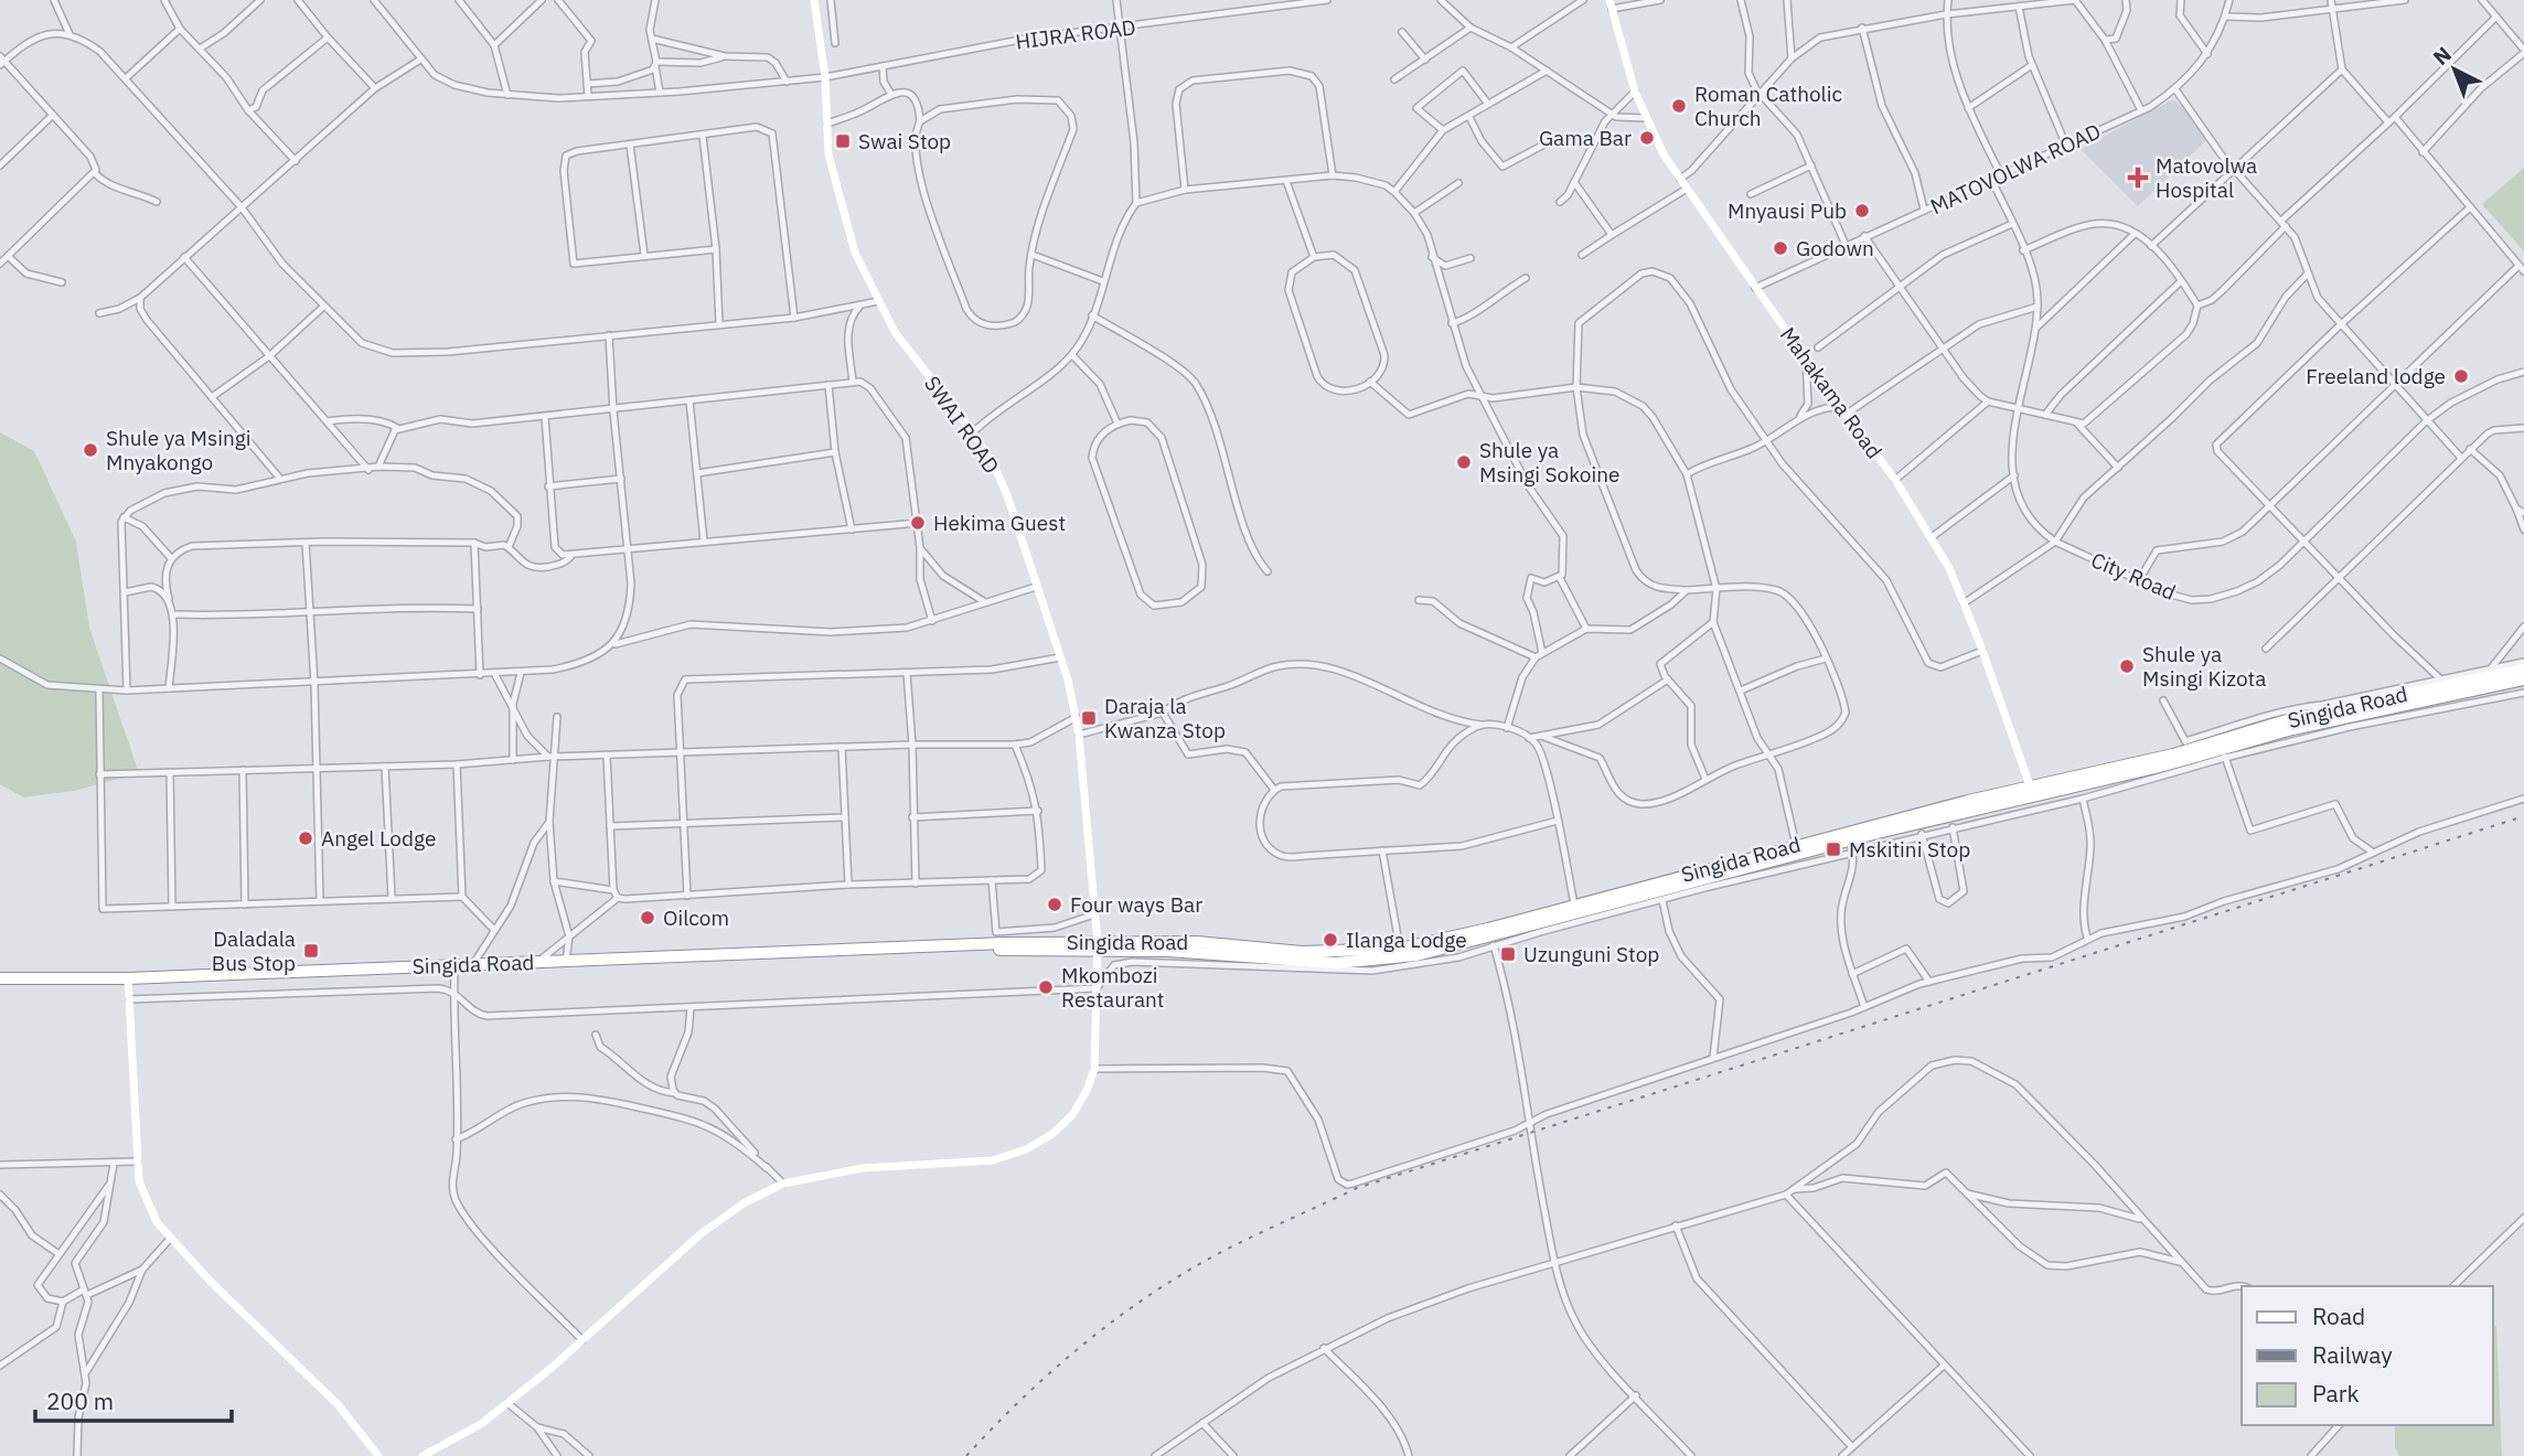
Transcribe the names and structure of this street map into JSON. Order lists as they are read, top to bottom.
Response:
{
  "streets": {
    "highway": ["Singida Road"],
    "street": [
      "HIJRA ROAD",
      "MATOVOLWA ROAD",
      "Mahakama Road",
      "SWAI ROAD",
      "City Road"
    ]
  },
  "crossings": [
    ["HIJRA ROAD", "SWAI ROAD"],
    ["MATOVOLWA ROAD", "Mahakama Road"],
    ["MATOVOLWA ROAD", "City Road"],
    ["Mahakama Road", "Singida Road"],
    ["SWAI ROAD", "Singida Road"]
  ],
  "places": {
    "other": [
      "Roman Catholic Church",
      "Gama Bar",
      "Mnyausi Pub",
      "Godown",
      "Freeland lodge",
      "Shule ya Msingi Mnyakongo",
      "Shule ya Msingi Sokoine",
      "Hekima Guest",
      "Shule ya Msingi Kizota",
      "Angel Lodge",
      "Four ways Bar",
      "Oilcom",
      "Ilanga Lodge",
      "Mkombozi Restaurant"
    ],
    "transit": [
      "Swai Stop",
      "Daraja la Kwanza Stop",
      "Mskitini Stop",
      "Daladala Bus Stop",
      "Uzunguni Stop"
    ],
    "health": ["Matovolwa Hospital"]
  },
  "legend": ["Road", "Railway", "Park"],
  "scale_bar": "200 m",
  "north": "top left"
}
